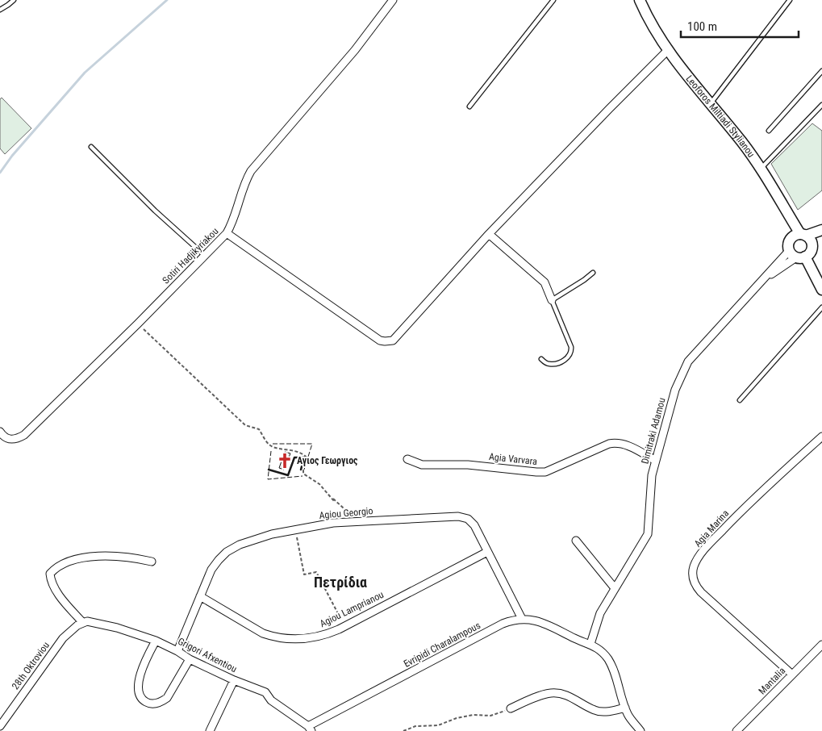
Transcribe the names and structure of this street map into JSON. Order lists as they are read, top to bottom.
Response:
{
  "streets": {
    "main road": ["Leoforos Miltiadi Stylianou"],
    "street": [
      "Sotiri Hadjikyriakou",
      "Dimitraki Adamou",
      "Agia Varvara",
      "Agiou Georgio",
      "Agia Marina",
      "Agiou Lamprianou",
      "Evripidi Charalampous",
      "Grigori Afxentiou",
      "28th Oktroviou",
      "Mantalia"
    ]
  },
  "crossings": [
    ["Leoforos Miltiadi Stylianou", "Dimitraki Adamou"],
    ["Dimitraki Adamou", "Agia Varvara"],
    ["Dimitraki Adamou", "Evripidi Charalampous"],
    ["Agiou Georgio", "Agiou Lamprianou"],
    ["Agiou Georgio", "Evripidi Charalampous"],
    ["Agiou Georgio", "Grigori Afxentiou"],
    ["Agia Marina", "Mantalia"],
    ["Evripidi Charalampous", "Grigori Afxentiou"],
    ["Grigori Afxentiou", "28th Oktroviou"]
  ],
  "districts": ["Πετρίδια"],
  "places": {
    "church": ["Αγιος Γεωργιος"]
  },
  "scale_bar": "100 m"
}
